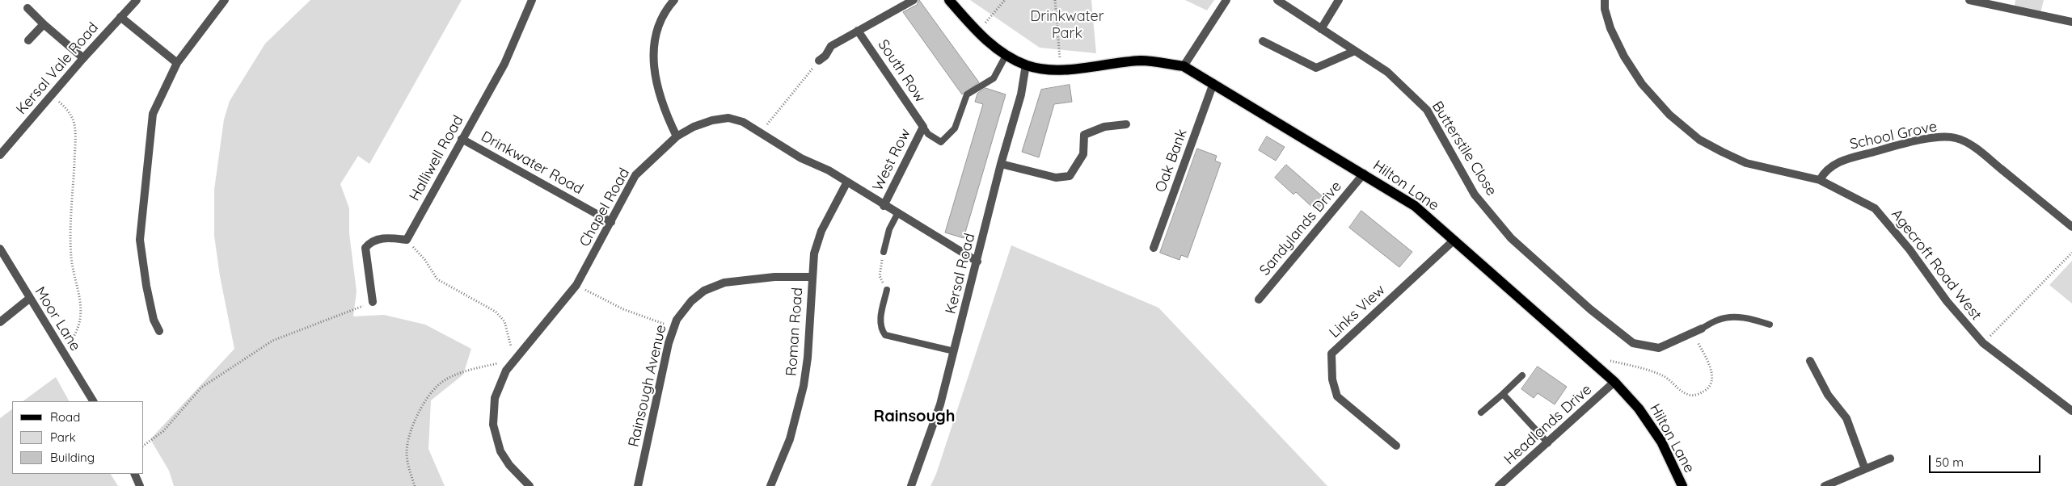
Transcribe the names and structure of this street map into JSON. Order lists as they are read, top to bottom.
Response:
{
  "streets": {
    "main road": ["Hilton Lane"],
    "street": [
      "Kersal Vale Road",
      "South Row",
      "School Grove",
      "Butterstile Close",
      "Halliwell Road",
      "West Row",
      "Oak Bank",
      "Drinkwater Road",
      "Chapel Road",
      "Sandylands Drive",
      "Agecroft Road West",
      "Kersal Road",
      "Links View",
      "Moor Lane",
      "Roman Road",
      "Rainsough Avenue",
      "Headlands Drive"
    ]
  },
  "crossings": [
    ["South Row", "West Row"],
    ["School Grove", "Agecroft Road West"],
    ["Halliwell Road", "Drinkwater Road"],
    ["West Row", "Chapel Road"],
    ["Oak Bank", "Hilton Lane"],
    ["Drinkwater Road", "Chapel Road"],
    ["Hilton Lane", "Sandylands Drive"],
    ["Hilton Lane", "Kersal Road"],
    ["Hilton Lane", "Links View"],
    ["Hilton Lane", "Headlands Drive"],
    ["Chapel Road", "Kersal Road"],
    ["Chapel Road", "Roman Road"],
    ["Roman Road", "Rainsough Avenue"]
  ],
  "districts": ["Rainsough"],
  "parks": ["Drinkwater Park"],
  "legend": ["Road", "Park", "Building"],
  "scale_bar": "50 m"
}
